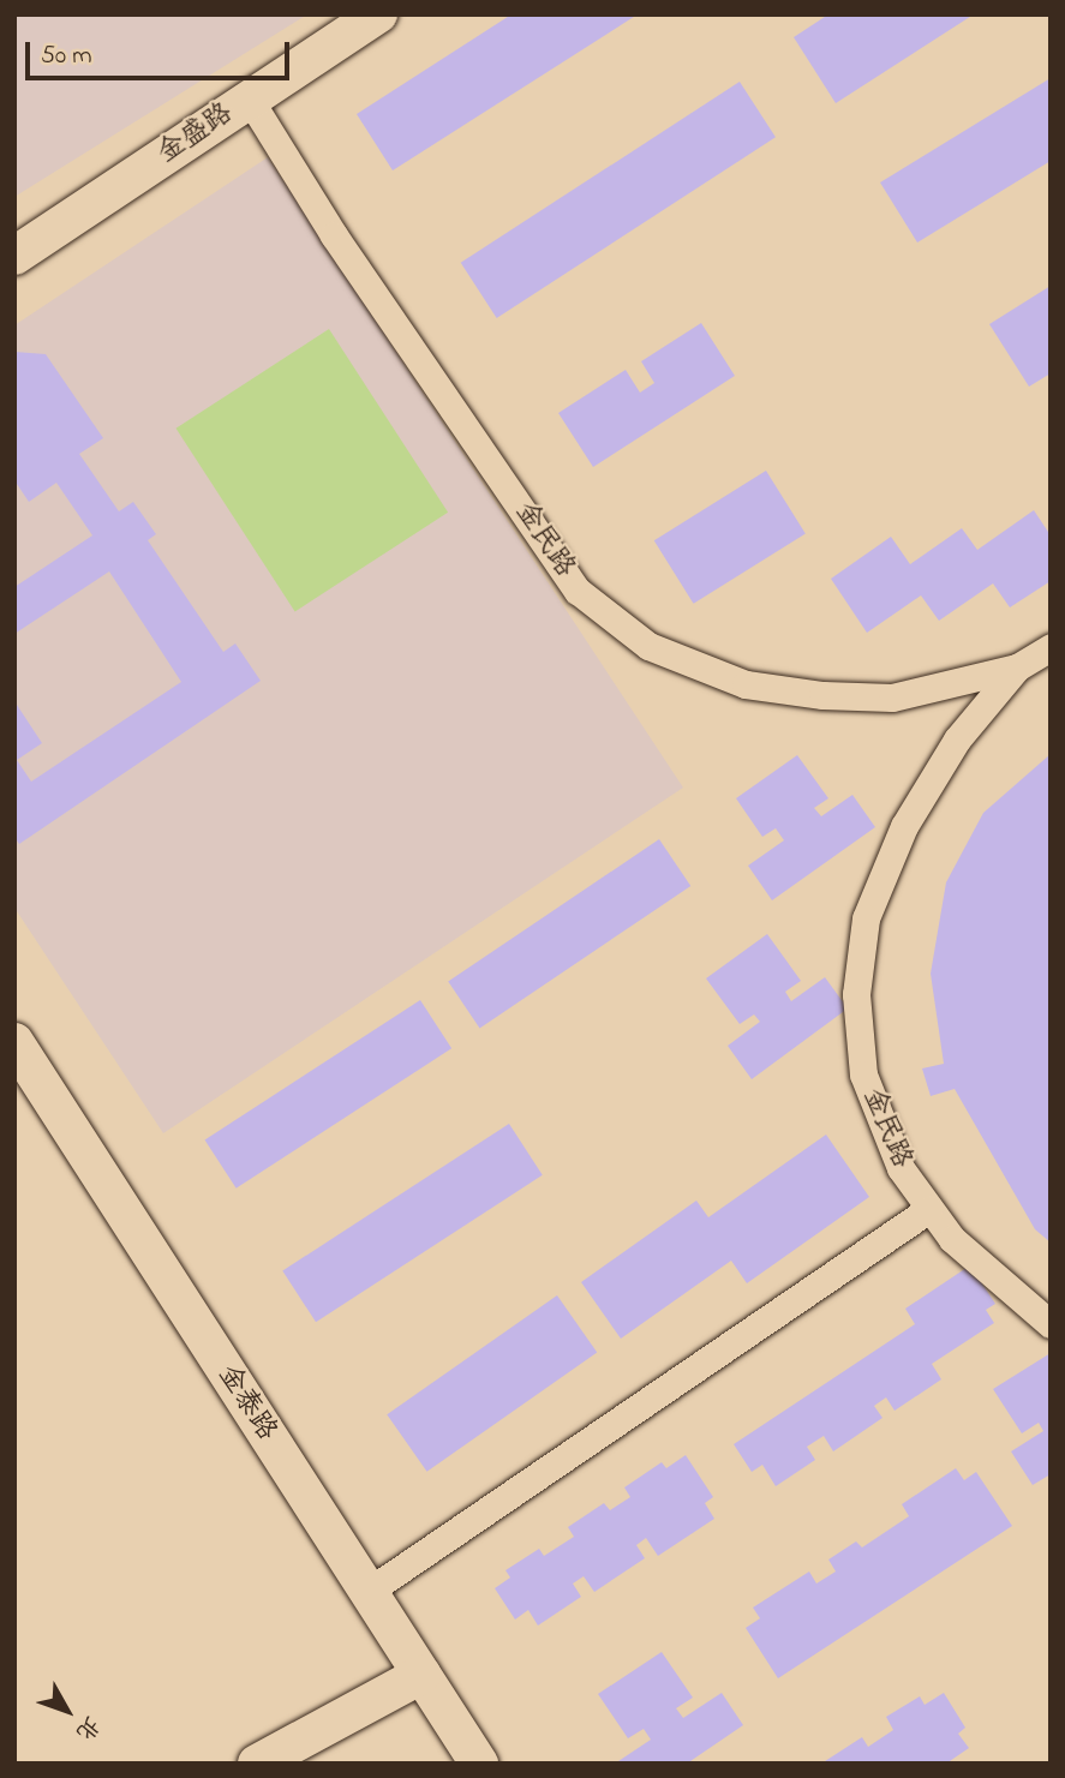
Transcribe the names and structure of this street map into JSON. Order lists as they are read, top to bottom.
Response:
{
  "streets": {
    "street": ["金盛路", "金民路", "金泰路"]
  },
  "crossings": [
    ["金盛路", "金民路"]
  ],
  "scale_bar": "50 m",
  "north": "bottom right"
}
